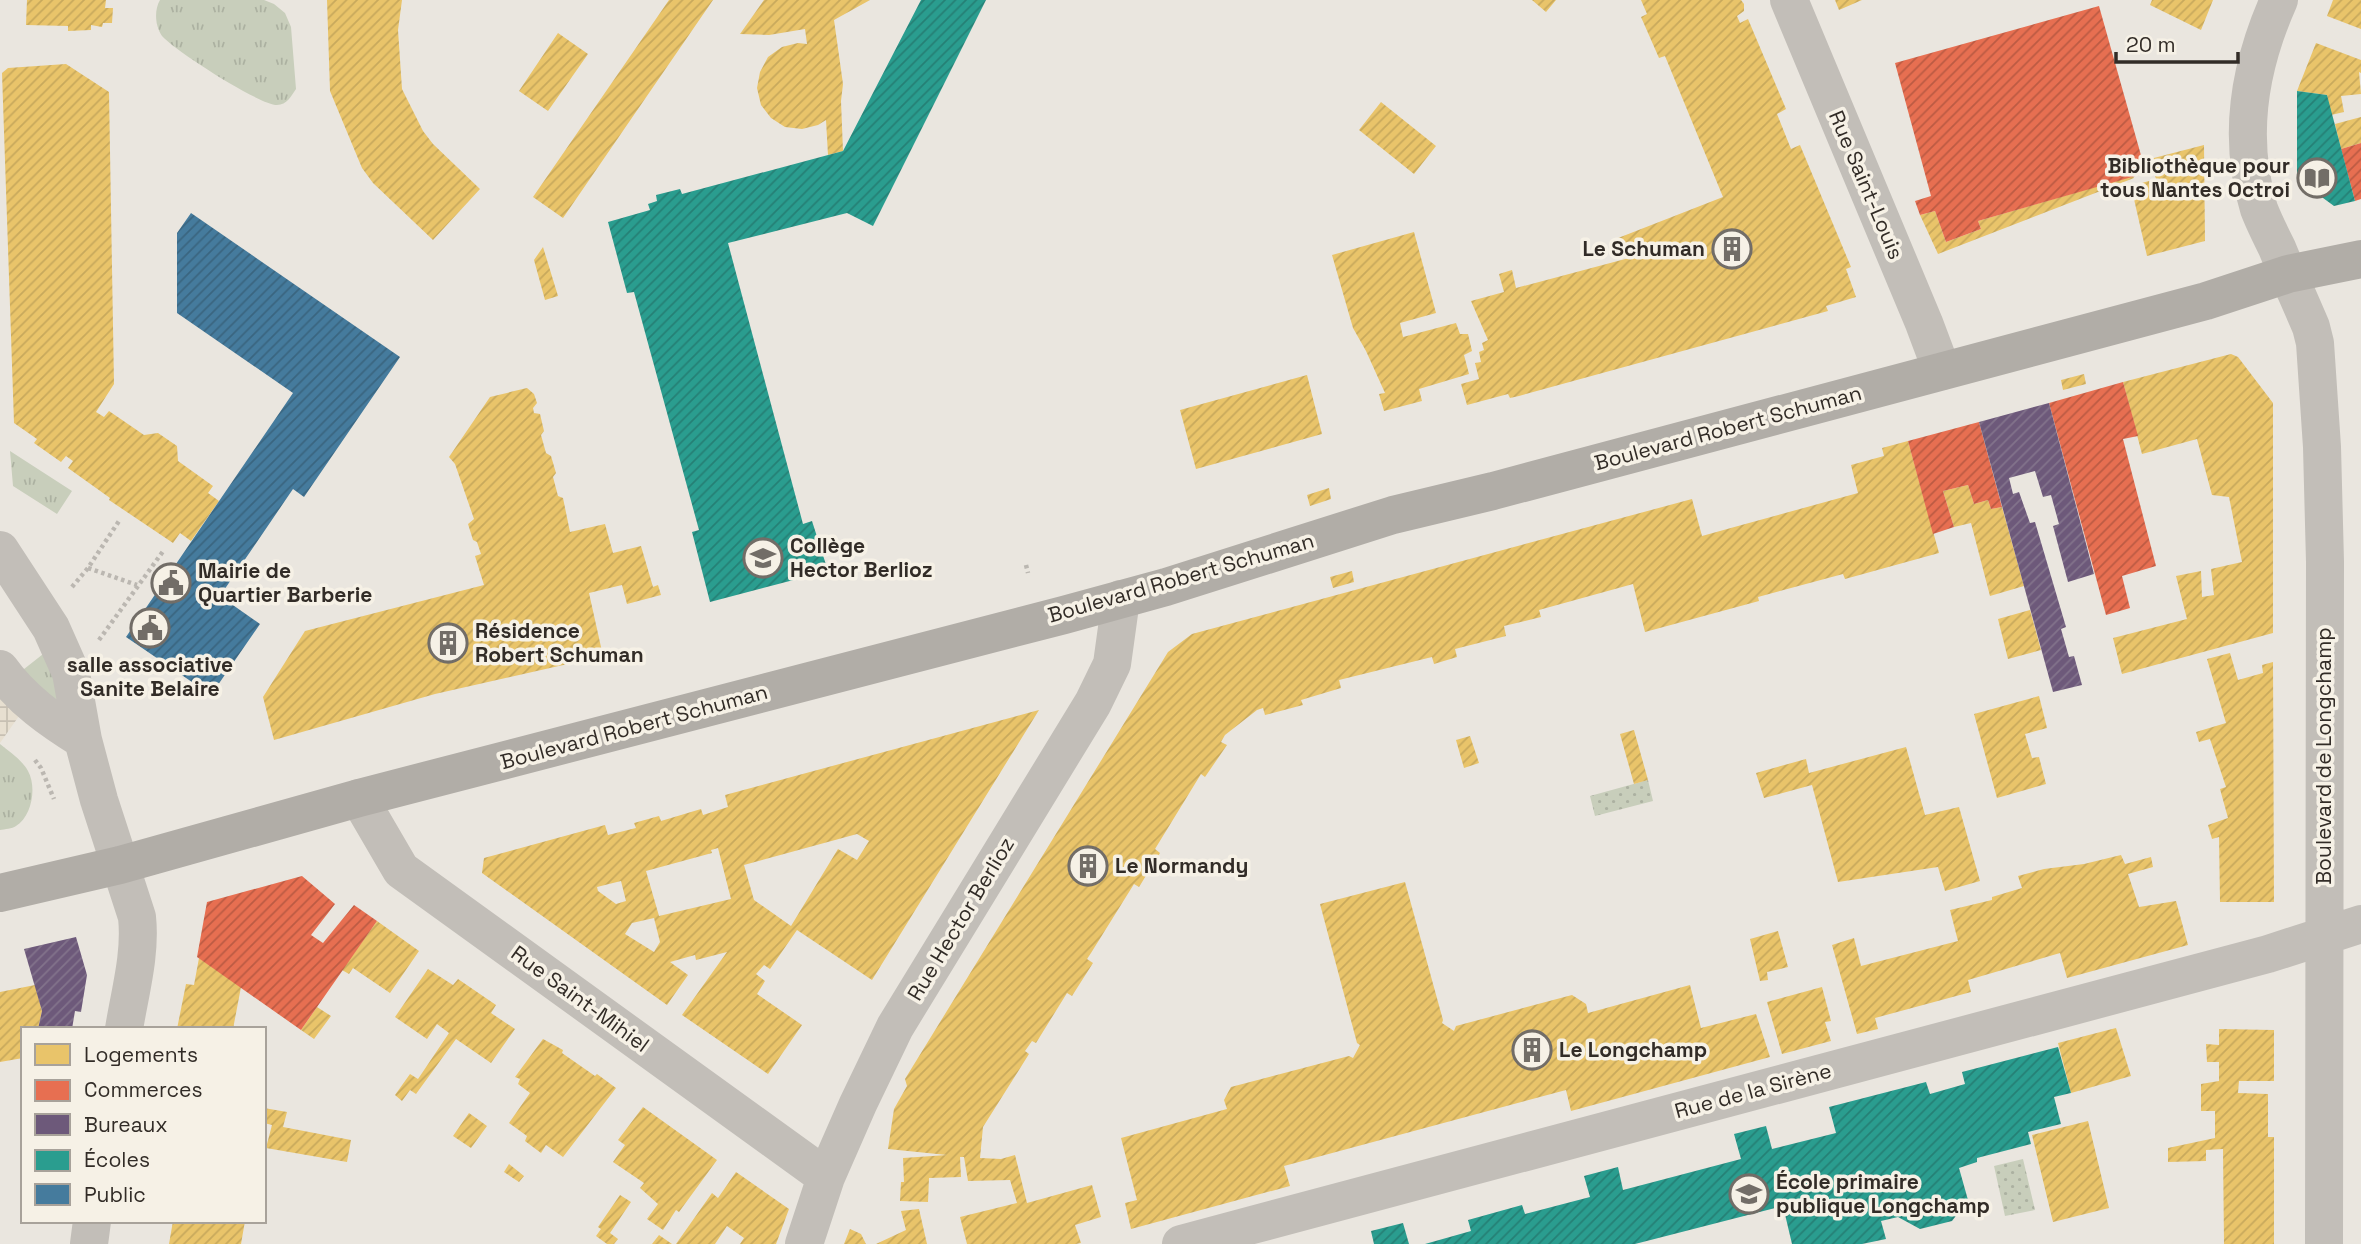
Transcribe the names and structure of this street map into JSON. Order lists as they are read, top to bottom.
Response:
{
  "streets": {
    "main road": ["Boulevard Robert Schuman"],
    "street": [
      "Rue Saint-Louis",
      "Boulevard de Longchamp",
      "Rue Hector Berlioz",
      "Rue Saint-Mihiel",
      "Rue de la Sirène"
    ]
  },
  "crossings": [
    ["Rue Saint-Louis", "Boulevard Robert Schuman"],
    ["Boulevard Robert Schuman", "Boulevard de Longchamp"],
    ["Boulevard Robert Schuman", "Rue Hector Berlioz"],
    ["Boulevard Robert Schuman", "Rue Saint-Mihiel"],
    ["Boulevard de Longchamp", "Rue de la Sirène"],
    ["Rue Hector Berlioz", "Rue Saint-Mihiel"]
  ],
  "places": {
    "library": ["Bibliothèque pour tous Nantes Octroi"],
    "building": [
      "Le Schuman",
      "Résidence Robert Schuman",
      "Le Normandy",
      "Le Longchamp"
    ],
    "school or university": ["Collège Hector Berlioz", "École primaire publique Longchamp"],
    "public building": ["Mairie de Quartier Barberie", "salle associative Sanite Belaire"]
  },
  "legend": [
    "Logements",
    "Commerces",
    "Bureaux",
    "Écoles",
    "Public"
  ],
  "scale_bar": "20 m"
}
